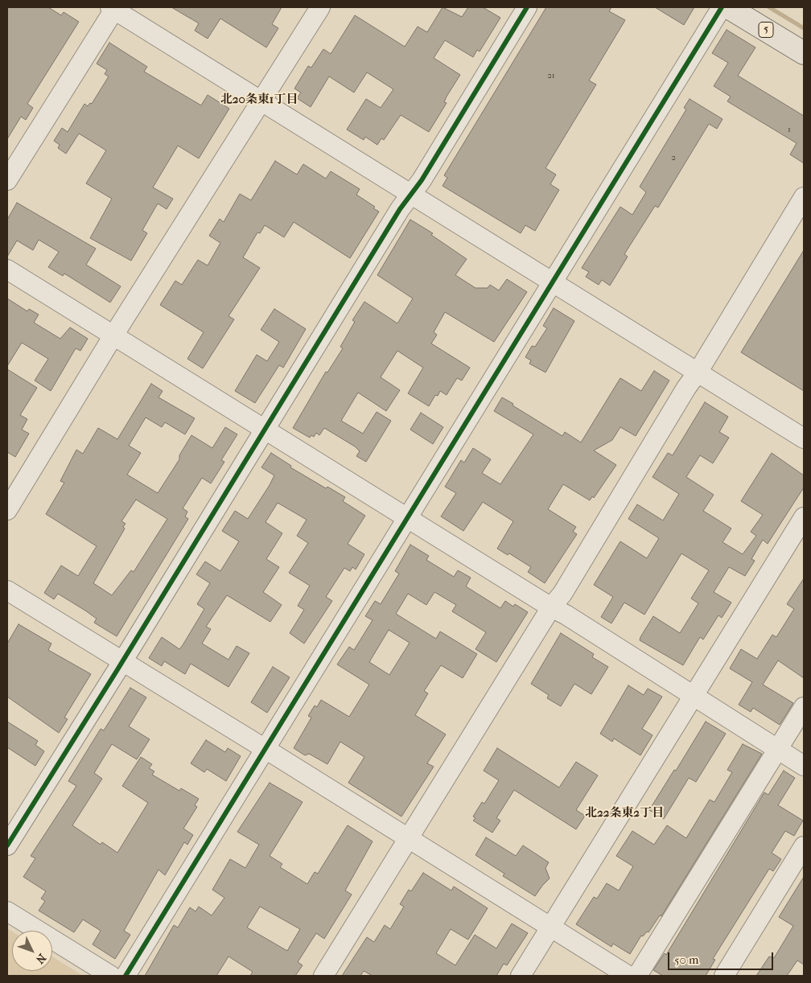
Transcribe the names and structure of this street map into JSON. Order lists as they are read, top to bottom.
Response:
{
  "streets": {
    "highway": ["5"]
  },
  "districts": ["北20条東1丁目", "北22条東2丁目"],
  "house_numbers": ["21", "1", "2"],
  "scale_bar": "50 m",
  "north": "bottom right"
}
